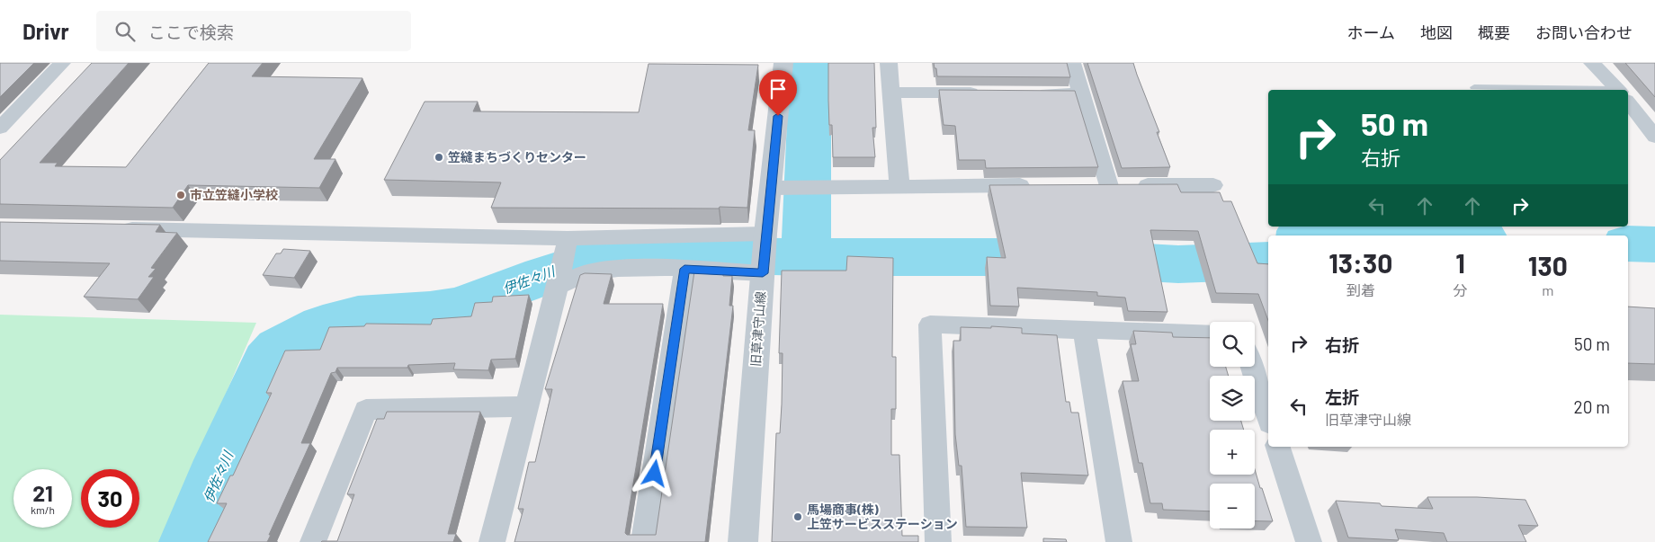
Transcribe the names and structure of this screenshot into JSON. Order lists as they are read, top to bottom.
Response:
{
  "streets": {
    "street": ["旧草津守山線"]
  },
  "water": ["伊佐々川"],
  "places": ["笠縫まちづくりセンター", "市立笠縫小学校", "馬場商事(株) 上笠サービスステーション"],
  "page": {
    "header": "Drivr",
    "search": "ここで検索",
    "nav": [
      "ホーム",
      "地図",
      "概要",
      "お問い合わせ"
    ],
    "turn": ["50 m", "右折"],
    "eta": [
      "13:30",
      "到着",
      "1",
      "分",
      "130",
      "m"
    ],
    "list": [
      {
        "name": "右折",
        "value": "50 m"
      },
      {
        "name": "左折",
        "note": "旧草津守山線",
        "value": "20 m"
      }
    ],
    "map_buttons": ["+", "−"],
    "speed": "21 km/h",
    "limit": "30"
  }
}
